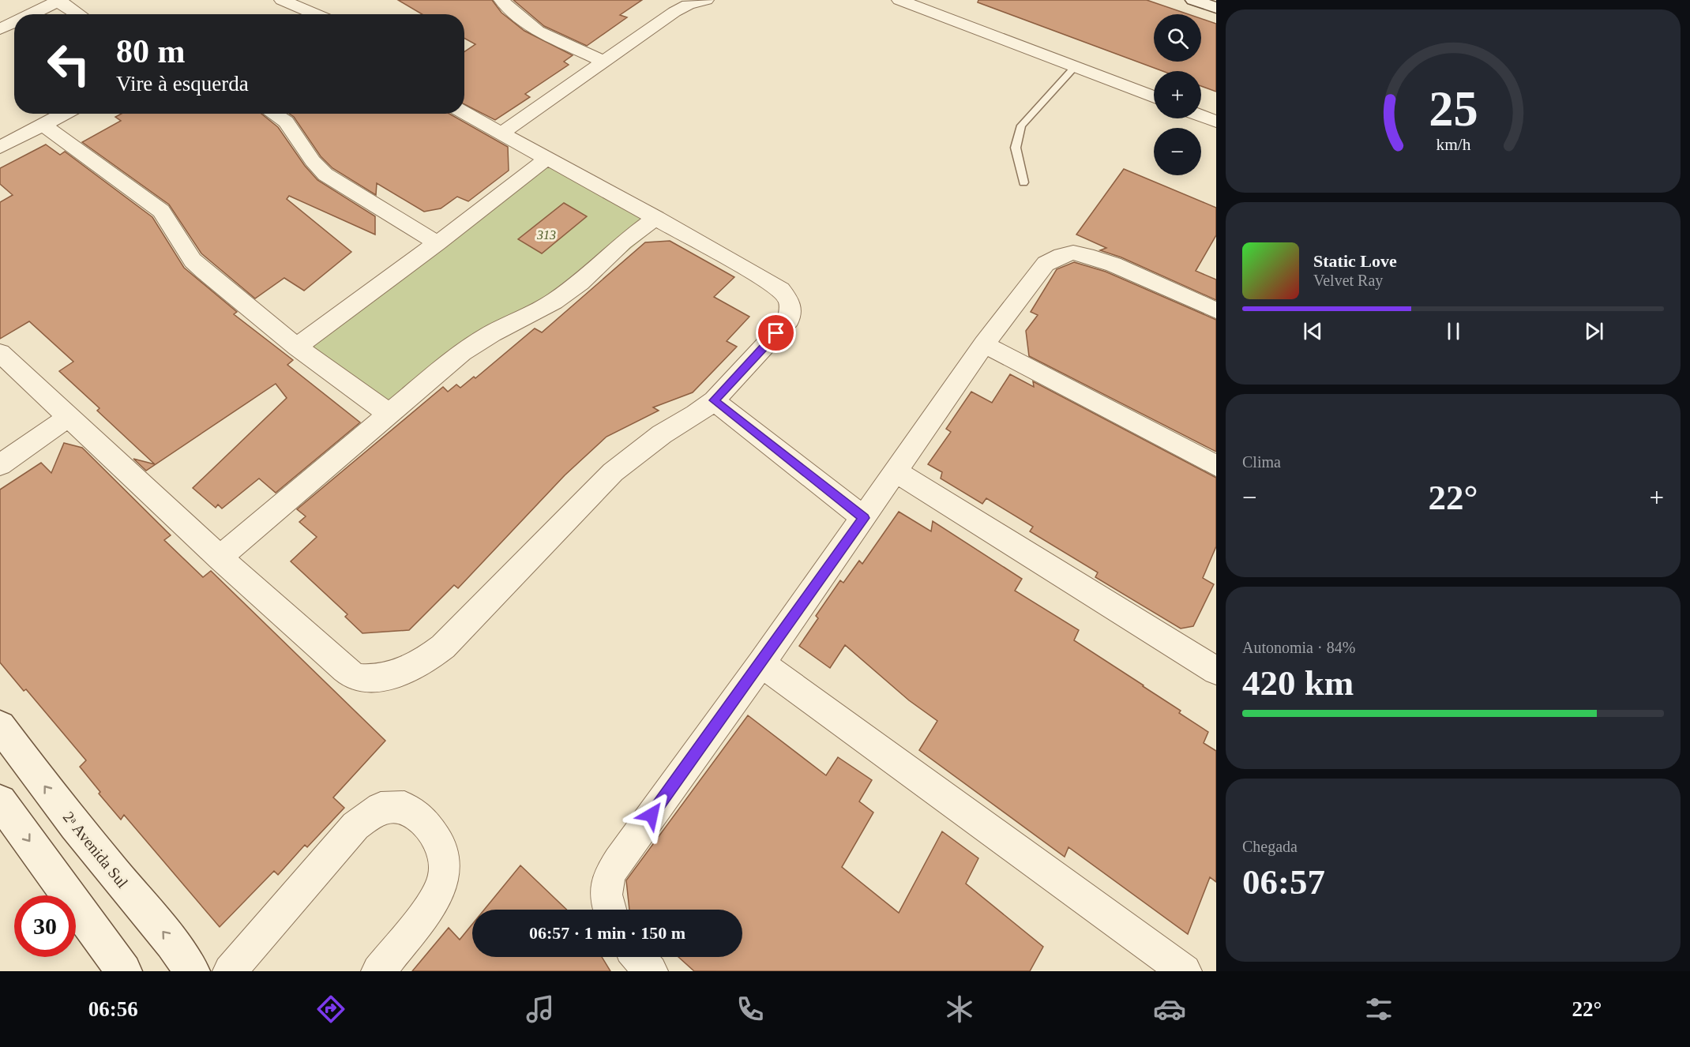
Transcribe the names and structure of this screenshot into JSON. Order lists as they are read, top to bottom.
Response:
{
  "streets": {
    "street": ["2ᵃ Avenida Sul"]
  },
  "parks": ["313"],
  "page": {
    "map_buttons": ["+", "−"],
    "turn": ["80 m", "Vire à esquerda"],
    "song": ["Static Love", "Velvet Ray"],
    "tile": [
      "Clima",
      ["Autonomia · 84%", "420 km"],
      ["Chegada", "06:57"]
    ],
    "heat": ["−", "22°", "+"],
    "limit": "30",
    "trip": "06:57 · 1 min · 150 m",
    "tabs": ["06:56", "22°"],
    "gauge": ["25", "km/h"]
  }
}
